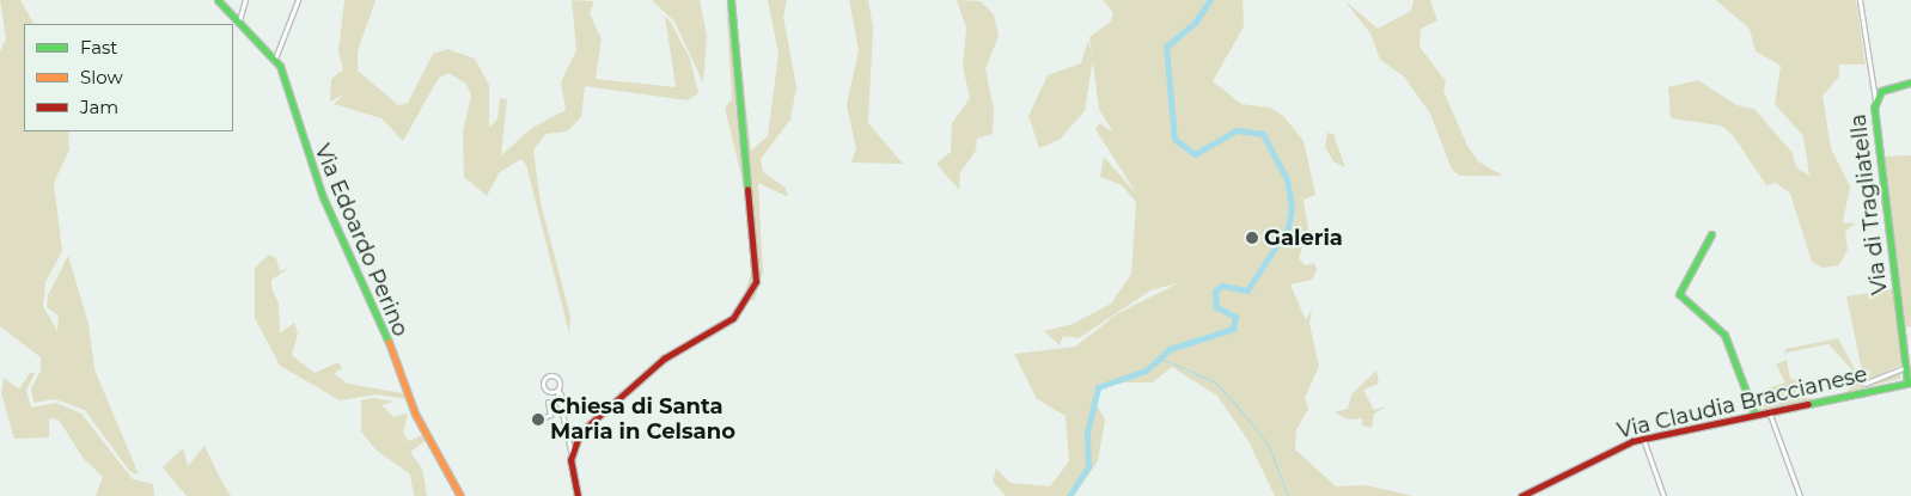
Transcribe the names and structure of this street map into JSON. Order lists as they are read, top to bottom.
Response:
{
  "streets": {
    "street": ["Via di Tragliatella", "Via Edoardo Perino", "Via Claudia Braccianese"]
  },
  "crossings": [
    ["Via di Tragliatella", "Via Claudia Braccianese"]
  ],
  "places": ["Galeria", "Chiesa di Santa Maria in Celsano"],
  "legend": ["Fast", "Slow", "Jam"]
}
